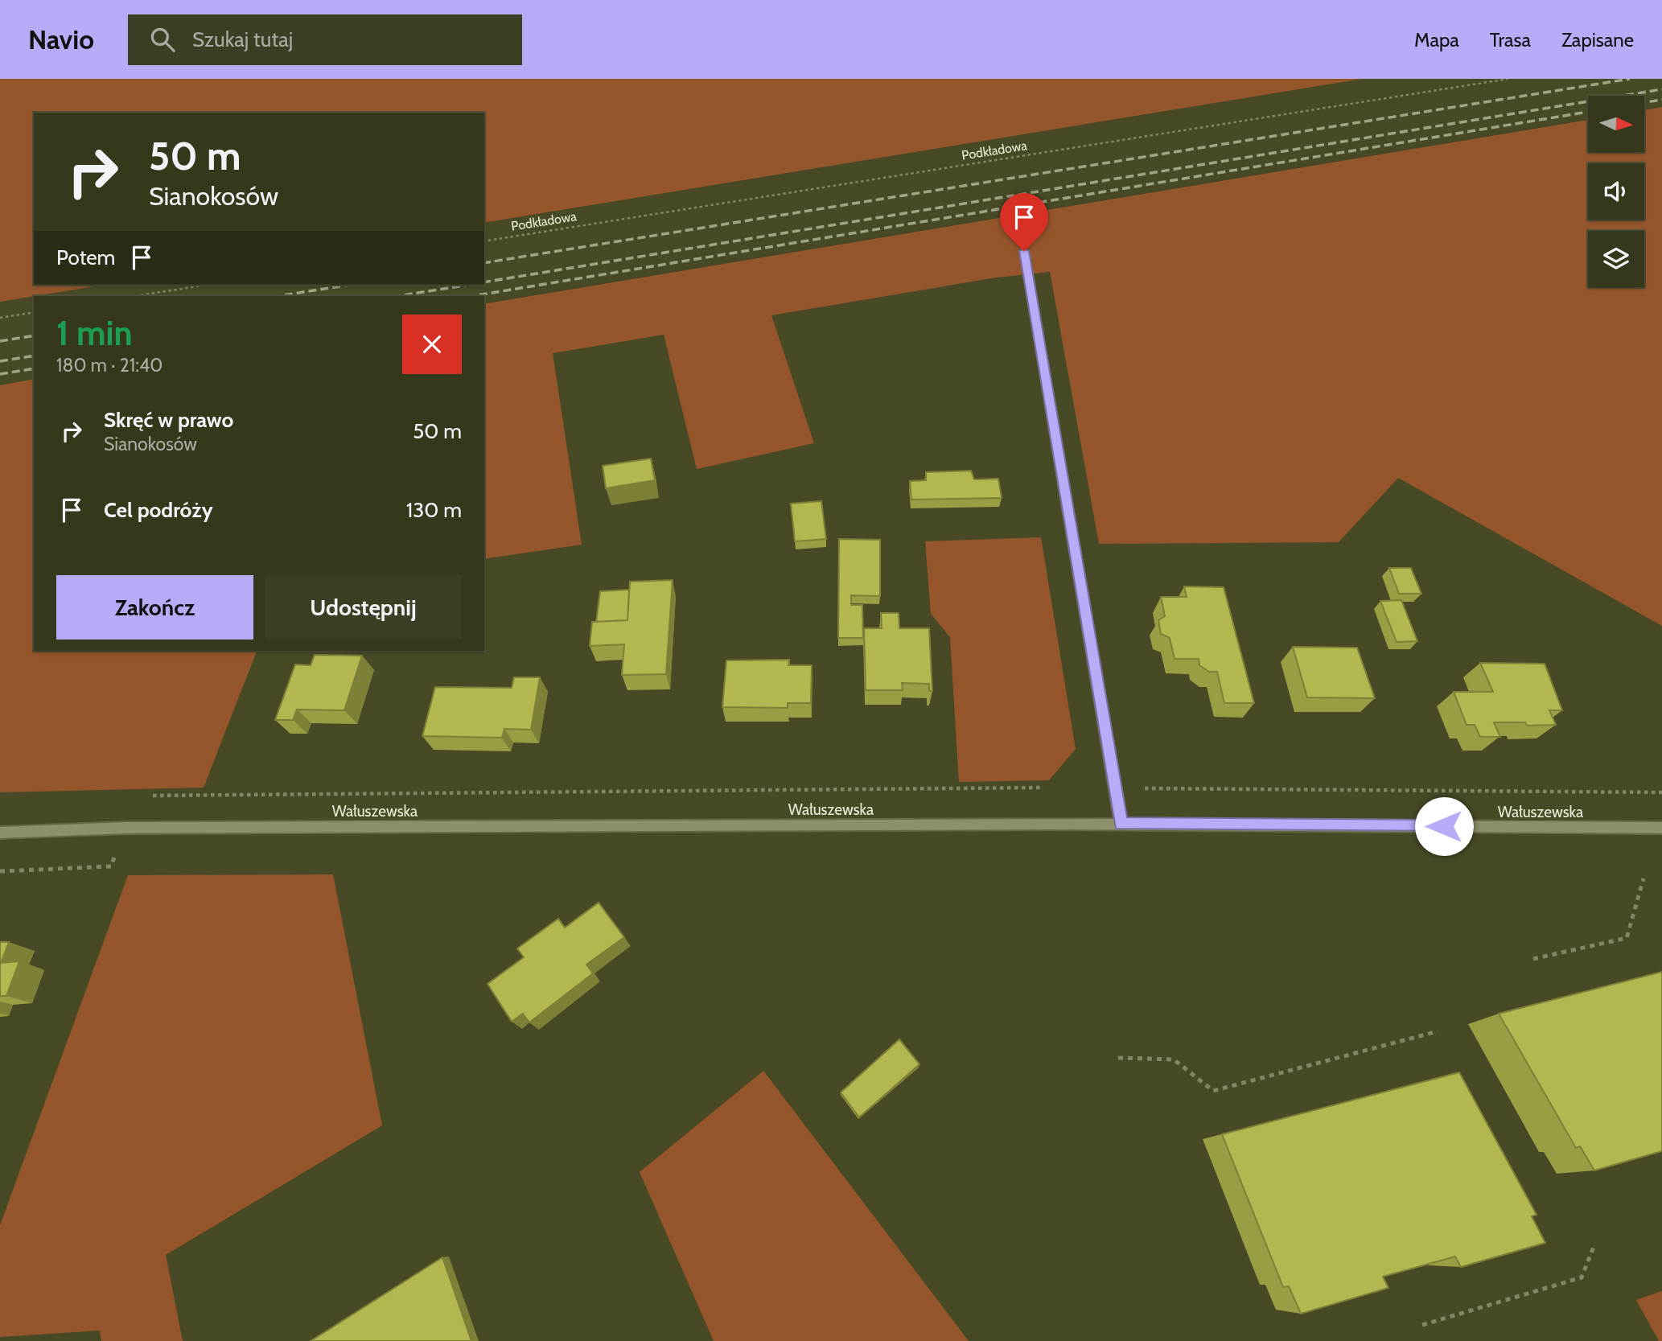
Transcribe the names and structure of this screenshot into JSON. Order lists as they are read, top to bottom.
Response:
{
  "streets": {
    "street": ["Wałuszewska"],
    "path": ["Podkładowa"]
  },
  "north": "right",
  "page": {
    "header": "Navio",
    "search": "Szukaj tutaj",
    "nav": ["Mapa", "Trasa", "Zapisane"],
    "turn": ["50 m", "Sianokosów"],
    "then": "Potem",
    "heading": ["1 min", "180 m · 21:40"],
    "list": [
      {
        "name": "Skręć w prawo",
        "note": "Sianokosów",
        "value": "50 m"
      },
      {
        "name": "Cel podróży",
        "value": "130 m"
      }
    ],
    "buttons": ["Zakończ", "Udostępnij"]
  }
}
